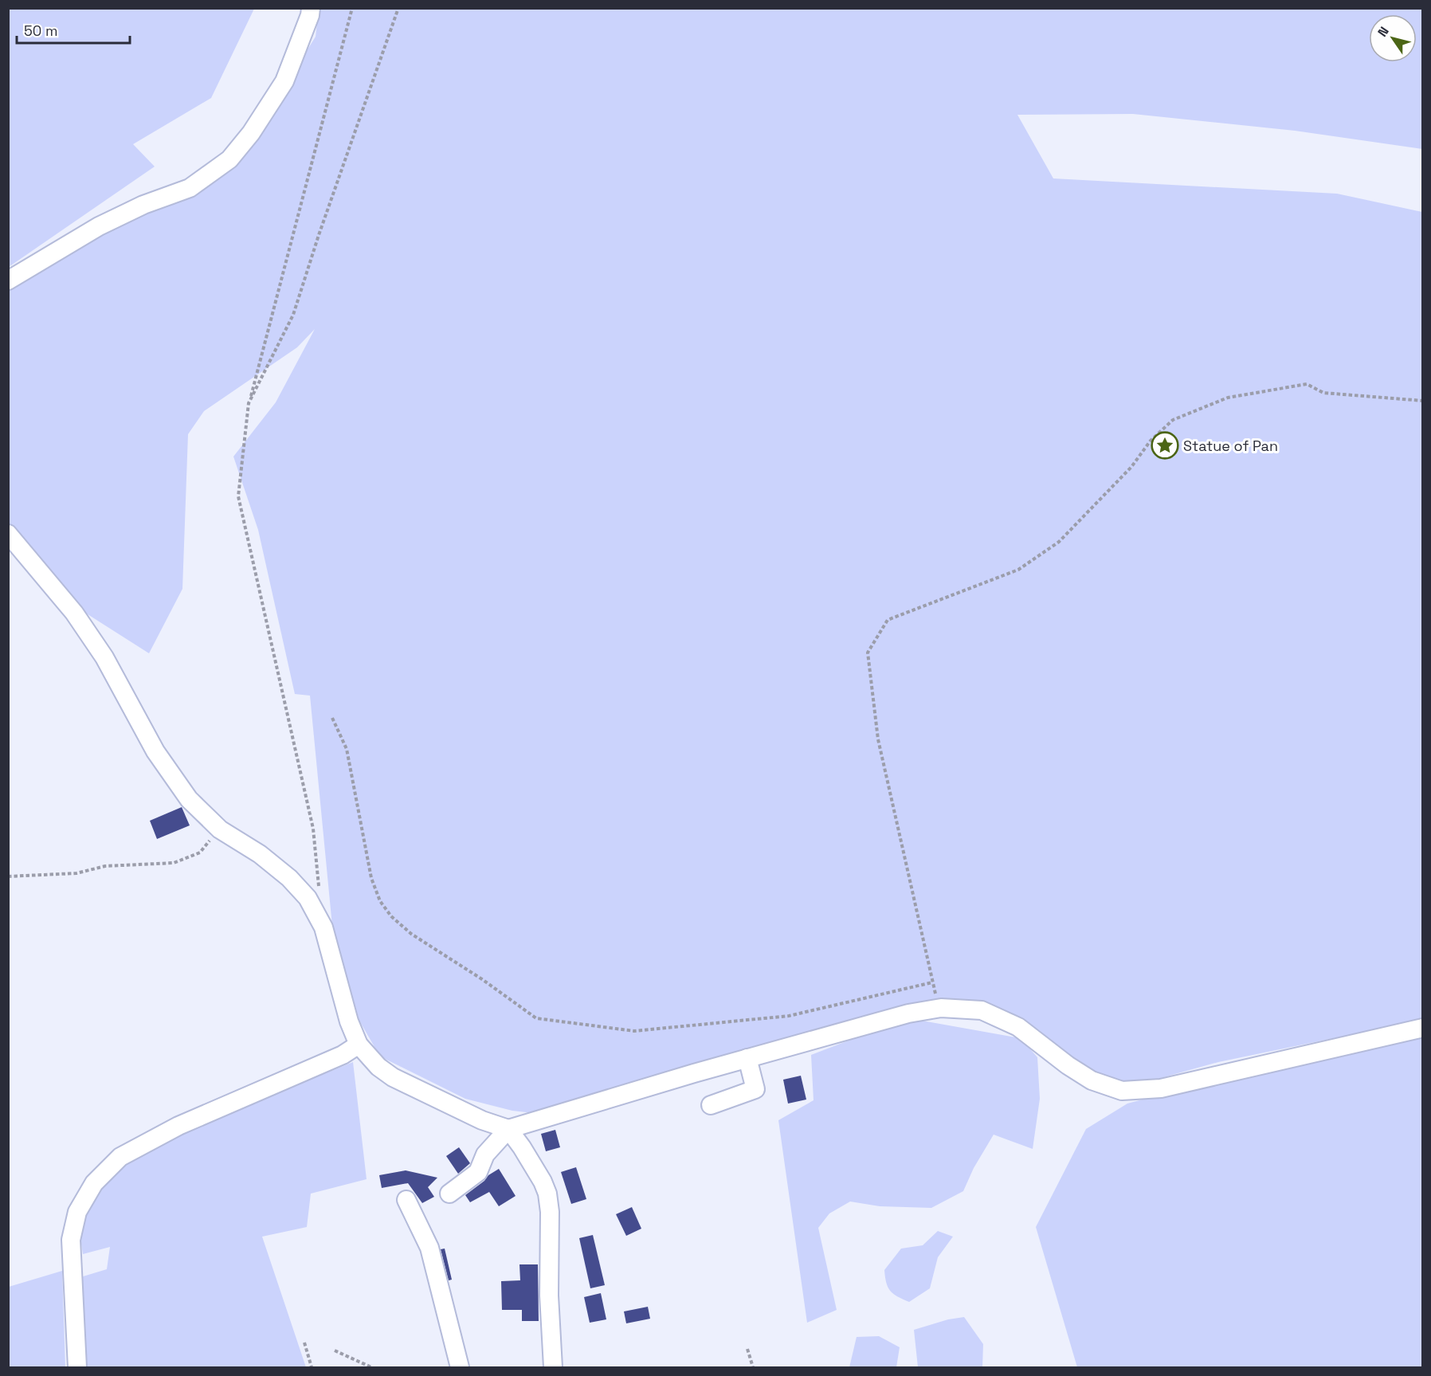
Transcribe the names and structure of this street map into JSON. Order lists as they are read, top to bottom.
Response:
{
  "places": {
    "place": ["Statue of Pan"]
  },
  "scale_bar": "50 m",
  "north": "top left"
}
